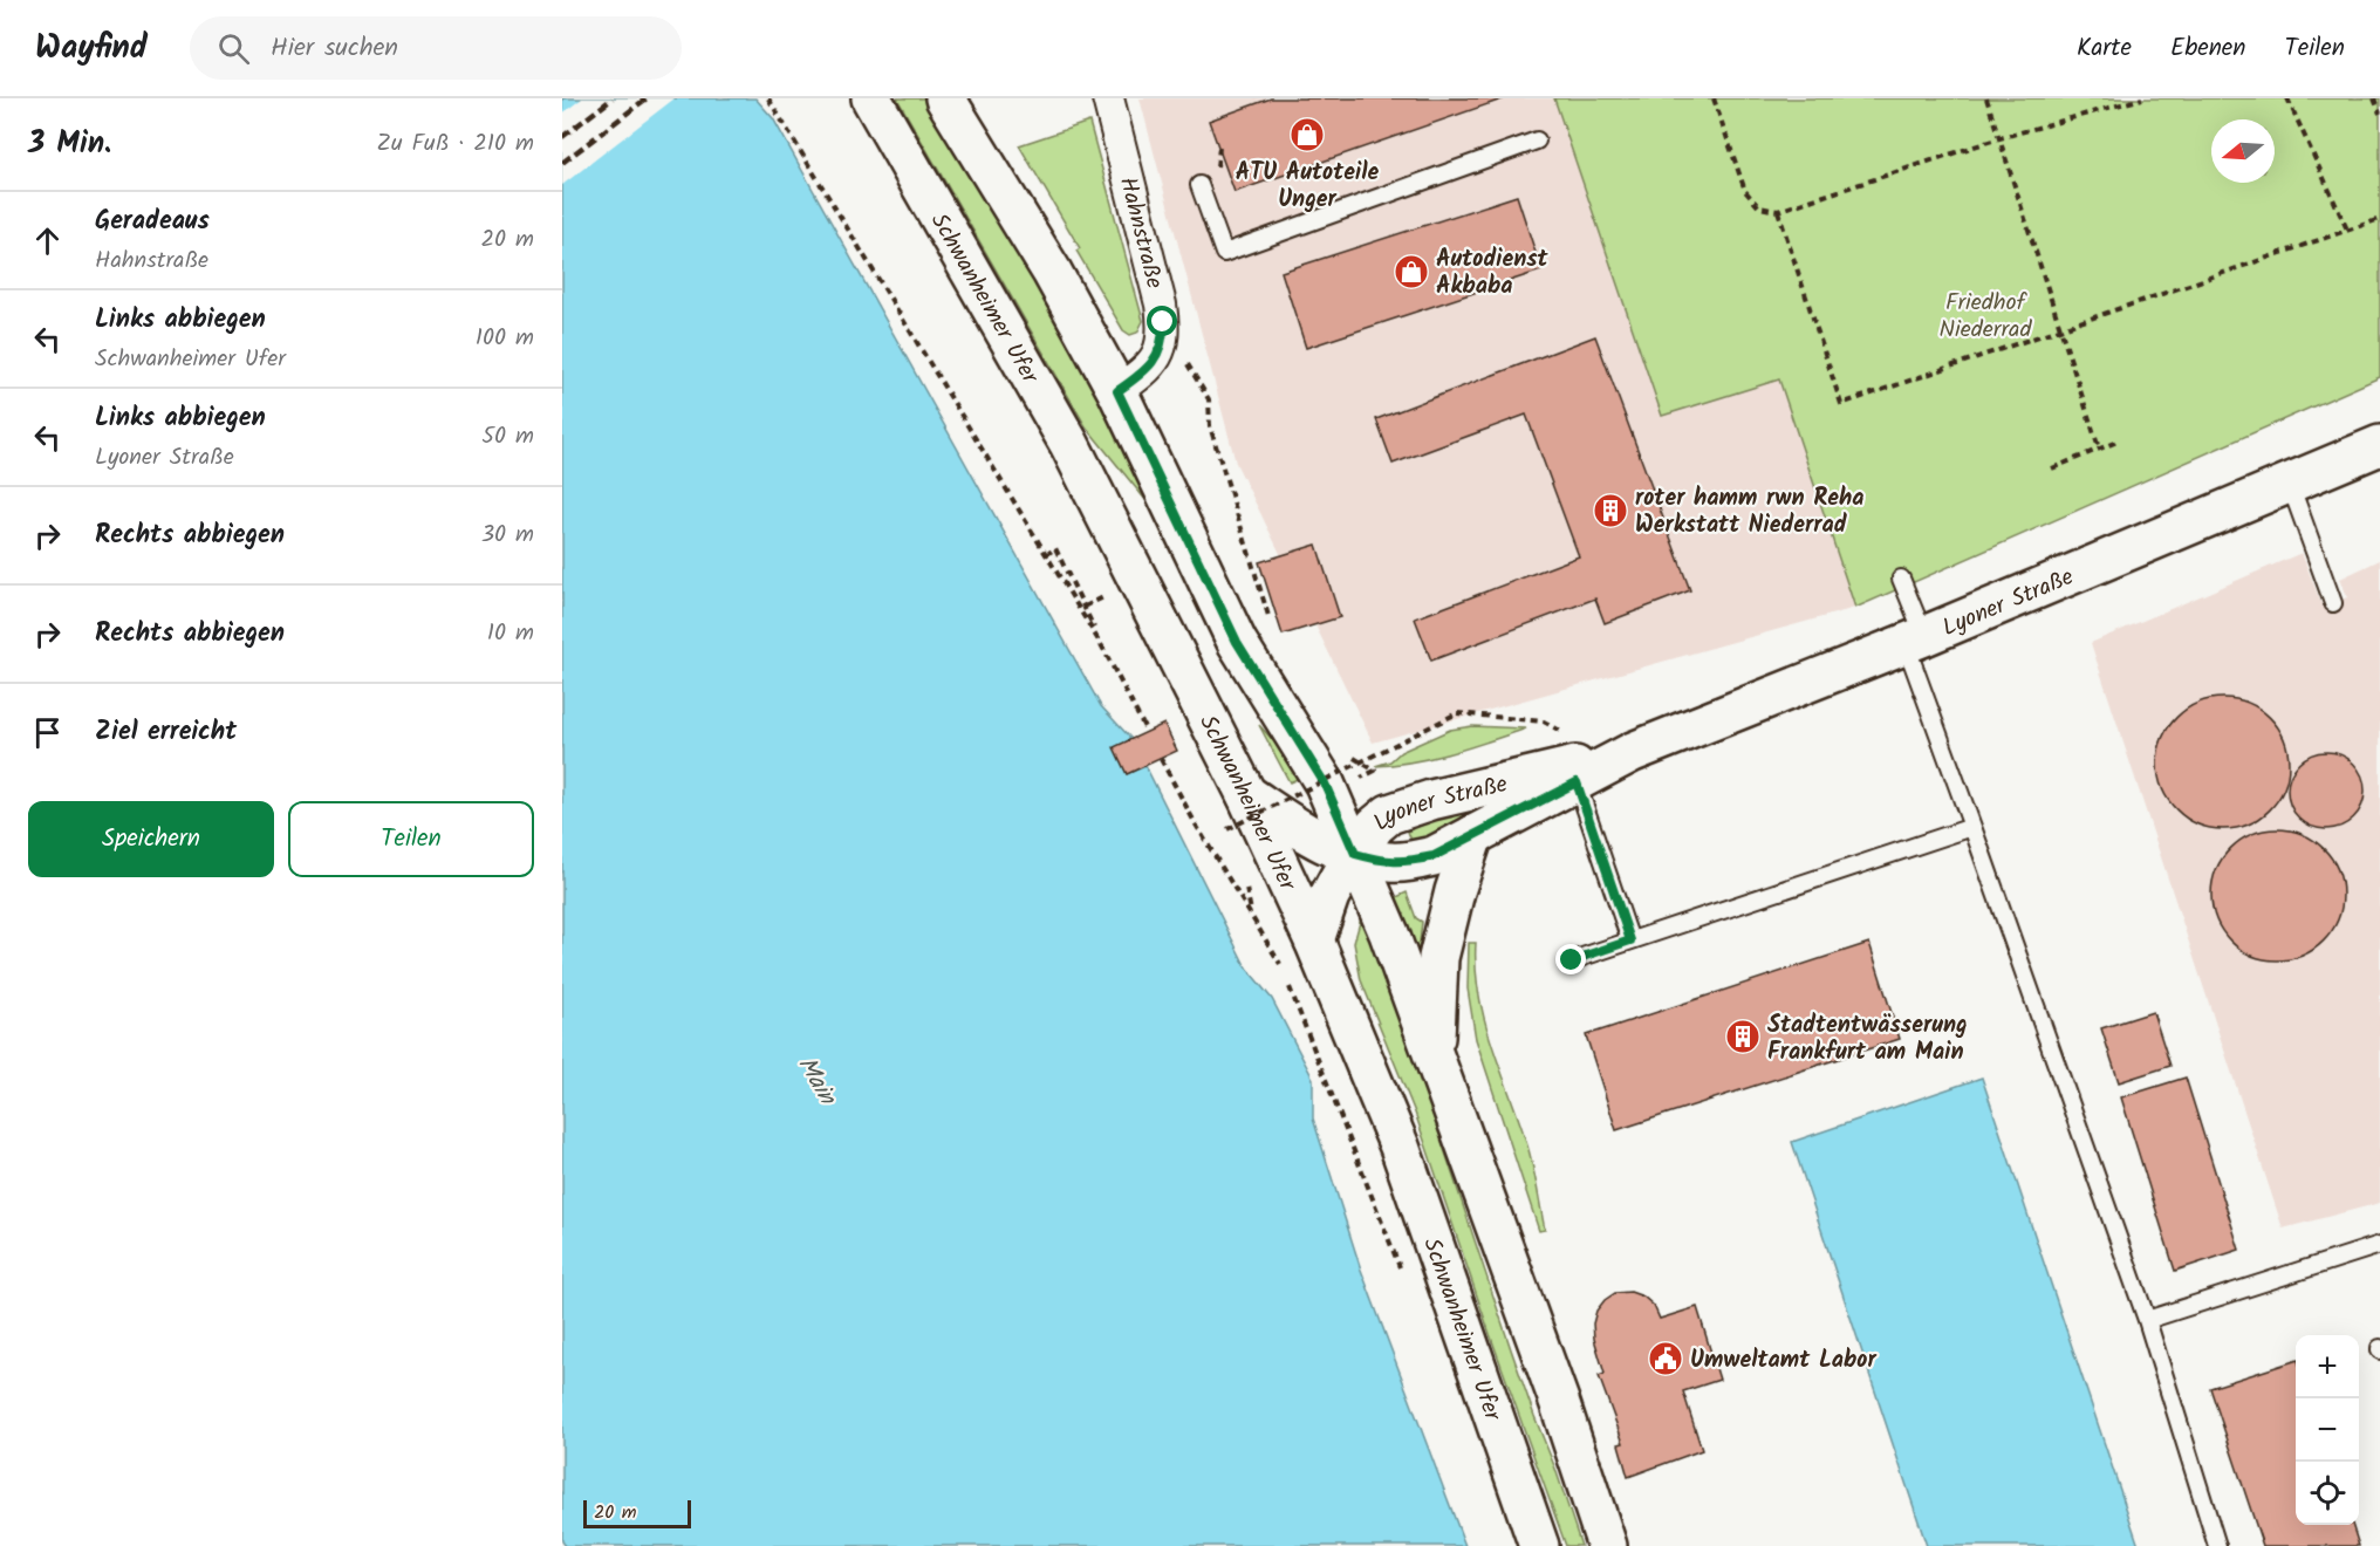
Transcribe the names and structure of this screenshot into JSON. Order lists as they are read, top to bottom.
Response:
{
  "streets": {
    "main road": ["Schwanheimer Ufer", "Lyoner Straße"],
    "street": ["Hahnstraße"]
  },
  "water": ["Main"],
  "parks": ["Friedhof Niederrad"],
  "places": {
    "shop": ["ATU Autoteile Unger", "Autodienst Akbaba"],
    "building": ["roter hamm rwn Reha Werkstatt Niederrad", "Stadtentwässerung Frankfurt am Main"],
    "public building": ["Umweltamt Labor"]
  },
  "scale_bar": "20 m",
  "north": "left",
  "page": {
    "header": "Wayfind",
    "search": "Hier suchen",
    "nav": ["Karte", "Ebenen", "Teilen"],
    "heading": ["3 Min.", "Zu Fuß · 210 m"],
    "list": [
      ["Geradeaus", "Hahnstraße", "20 m"],
      ["Links abbiegen", "Schwanheimer Ufer", "100 m"],
      ["Links abbiegen", "Lyoner Straße", "50 m"],
      ["Rechts abbiegen", "30 m"],
      ["Rechts abbiegen", "10 m"],
      "Ziel erreicht"
    ],
    "buttons": ["Speichern", "Teilen"],
    "map_buttons": ["+", "−"],
    "scale": "20 m"
  }
}
